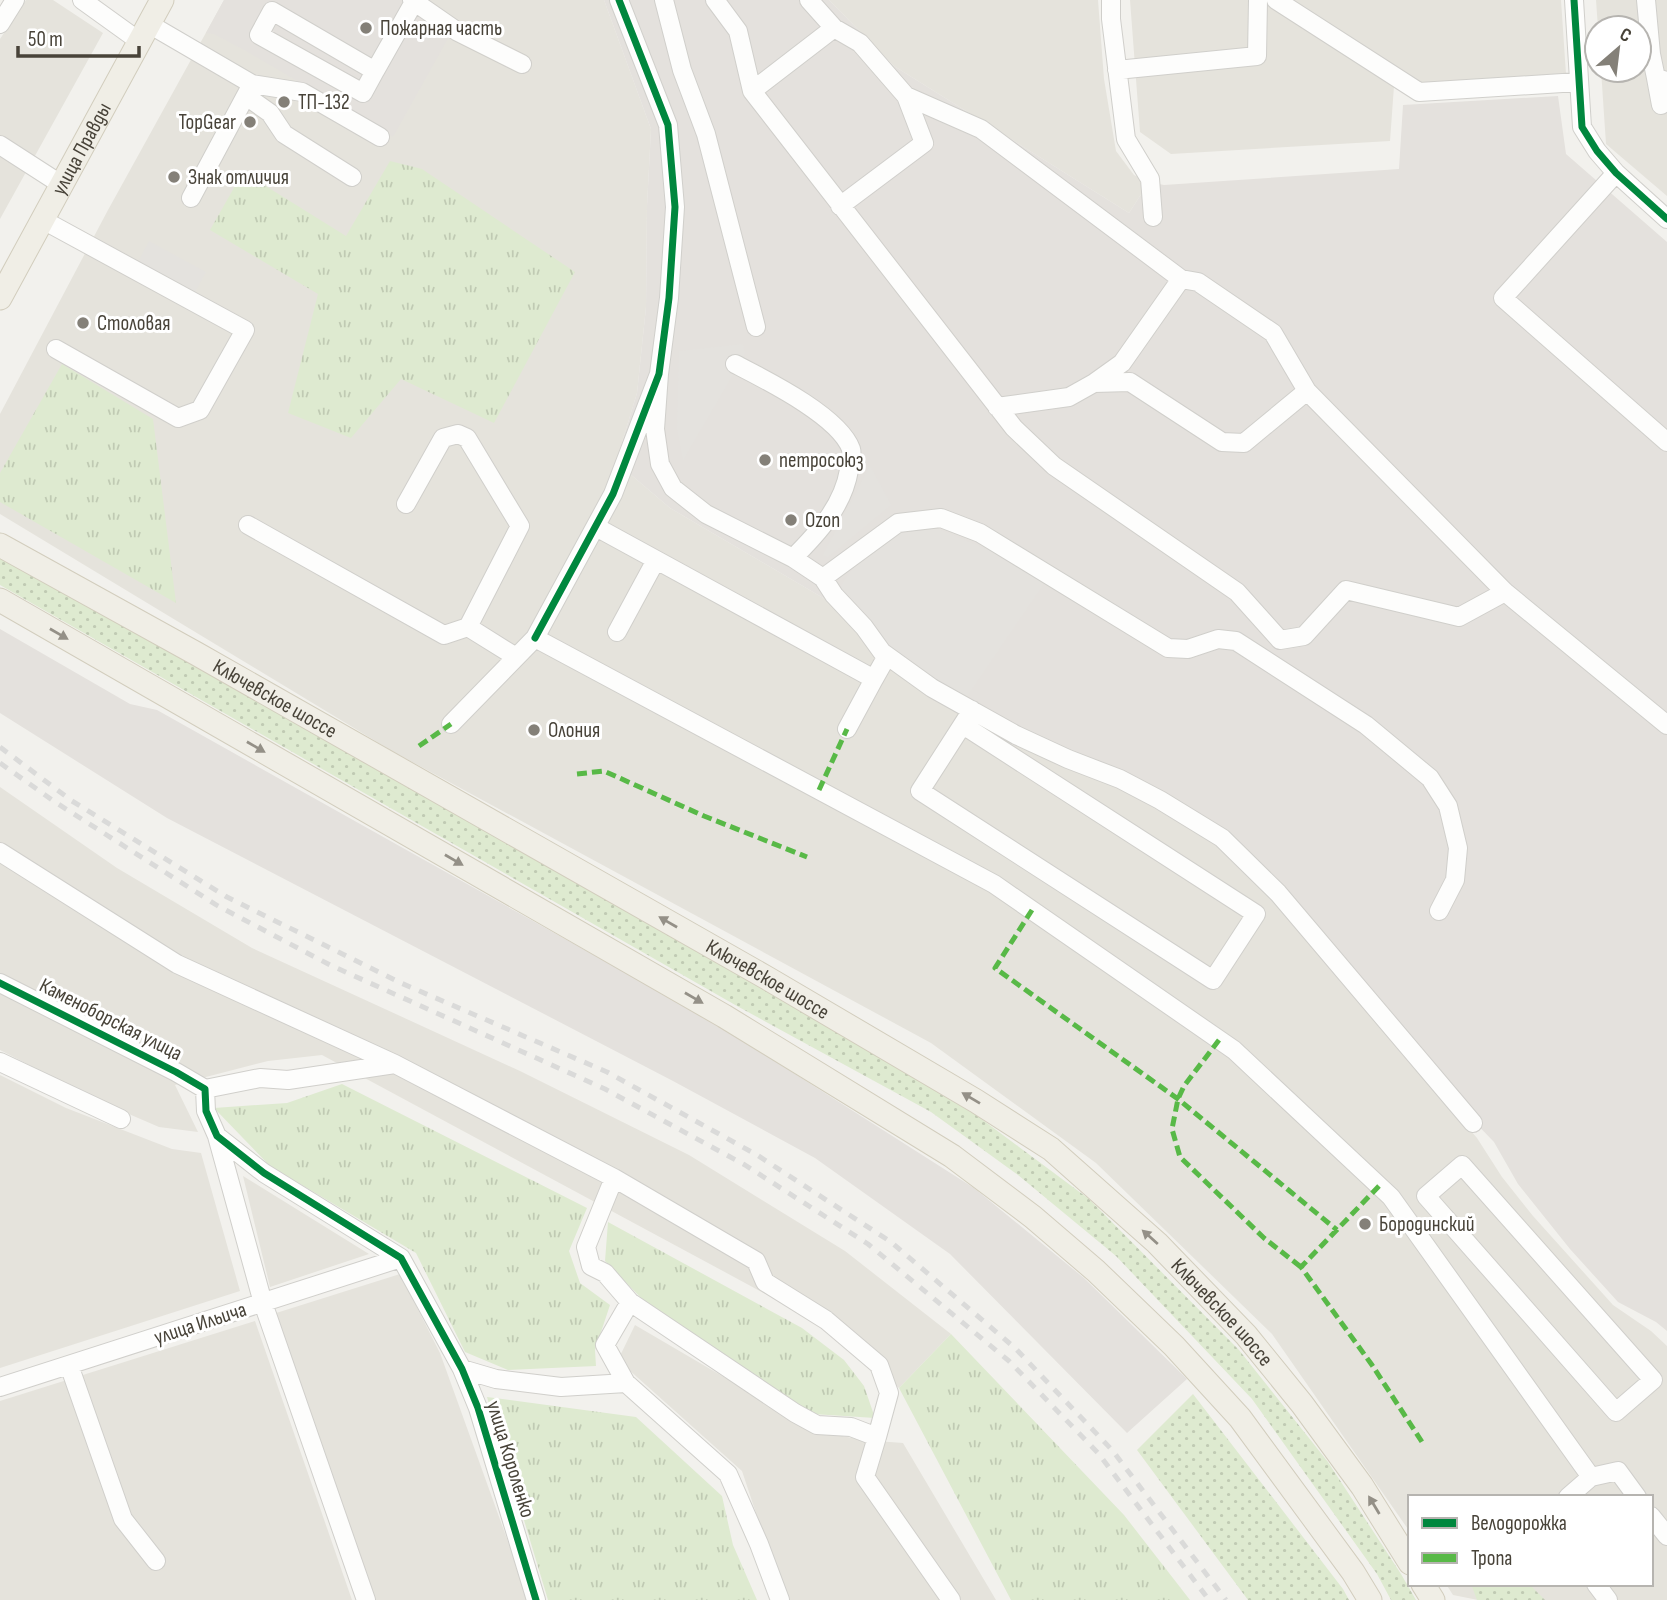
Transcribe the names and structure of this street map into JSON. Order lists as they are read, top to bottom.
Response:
{
  "streets": {
    "main road": ["улица Правды", "Ключевское шоссе"],
    "street": ["Каменоборская улица", "улица Ильича", "улица Короленко"]
  },
  "crossings": [
    ["улица Ильича", "улица Короленко"]
  ],
  "places": [
    "Пожарная часть",
    "ТП-132",
    "TopGear",
    "Знак отличия",
    "Столовая",
    "петросоюз",
    "Ozon",
    "Олония",
    "Бородинский"
  ],
  "legend": ["Велодорожка", "Тропа"],
  "scale_bar": "50 m",
  "north": "top right"
}
